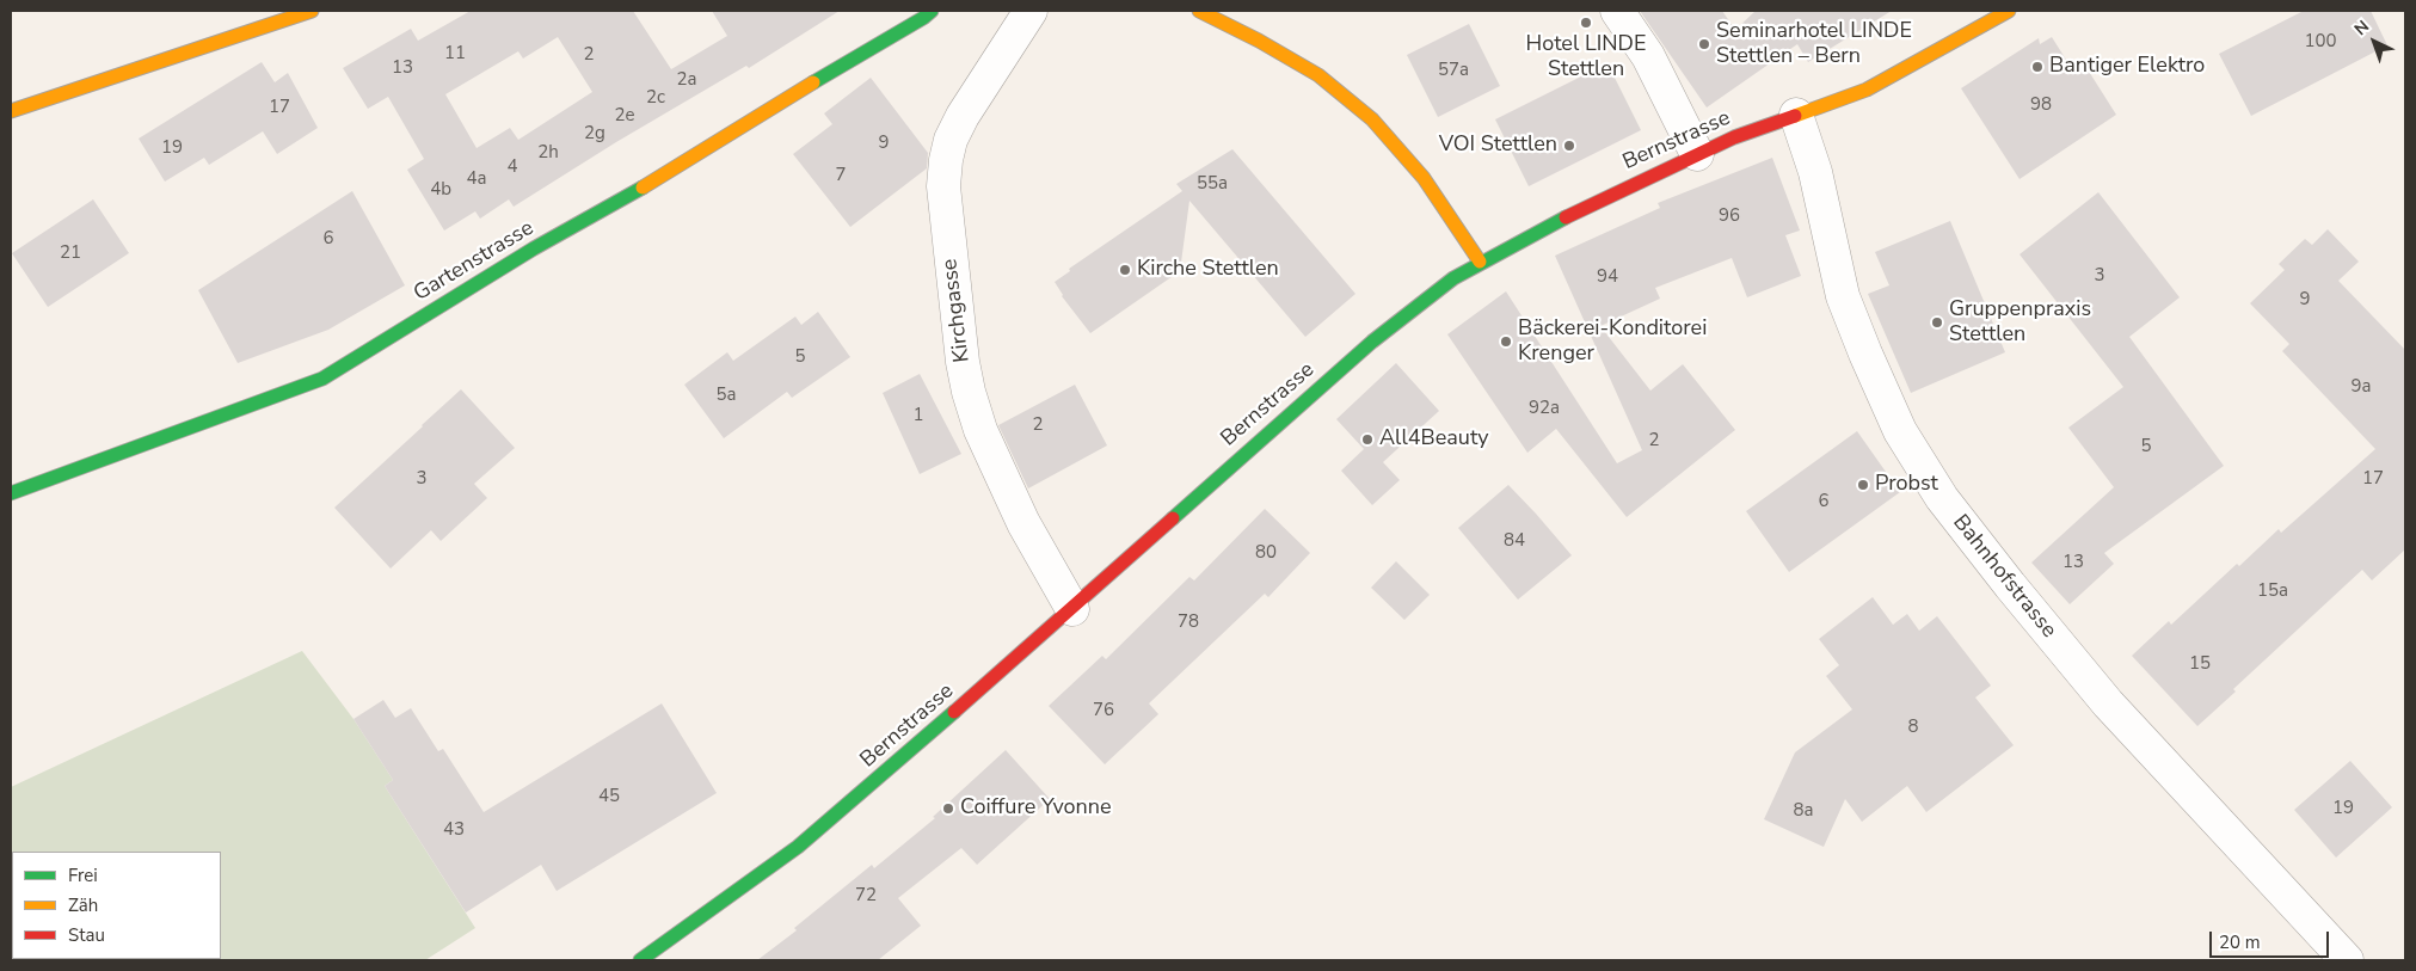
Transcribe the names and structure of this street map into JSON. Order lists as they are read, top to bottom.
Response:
{
  "streets": {
    "street": [
      "Bernstrasse",
      "Gartenstrasse",
      "Kirchgasse",
      "Bahnhofstrasse"
    ]
  },
  "crossings": [
    ["Bernstrasse", "Kirchgasse"],
    ["Bernstrasse", "Bahnhofstrasse"]
  ],
  "places": [
    "Hotel LINDE Stettlen",
    "Seminarhotel LINDE Stettlen – Bern",
    "Bantiger Elektro",
    "VOI Stettlen",
    "Kirche Stettlen",
    "Gruppenpraxis Stettlen",
    "Bäckerei-Konditorei Krenger",
    "All4Beauty",
    "Probst",
    "Coiffure Yvonne"
  ],
  "house_numbers": [
    "100",
    "11",
    "2",
    "13",
    "57a",
    "2a",
    "2c",
    "98",
    "17",
    "2e",
    "2g",
    "9",
    "19",
    "2h",
    "4",
    "7",
    "4a",
    "55a",
    "4b",
    "96",
    "6",
    "21",
    "3",
    "94",
    "9",
    "5",
    "9a",
    "5a",
    "92a",
    "1",
    "2",
    "2",
    "5",
    "3",
    "17",
    "6",
    "84",
    "80",
    "13",
    "15a",
    "78",
    "15",
    "76",
    "8",
    "45",
    "19",
    "8a",
    "43",
    "72"
  ],
  "legend": ["Frei", "Zäh", "Stau"],
  "scale_bar": "20 m",
  "north": "top left"
}
